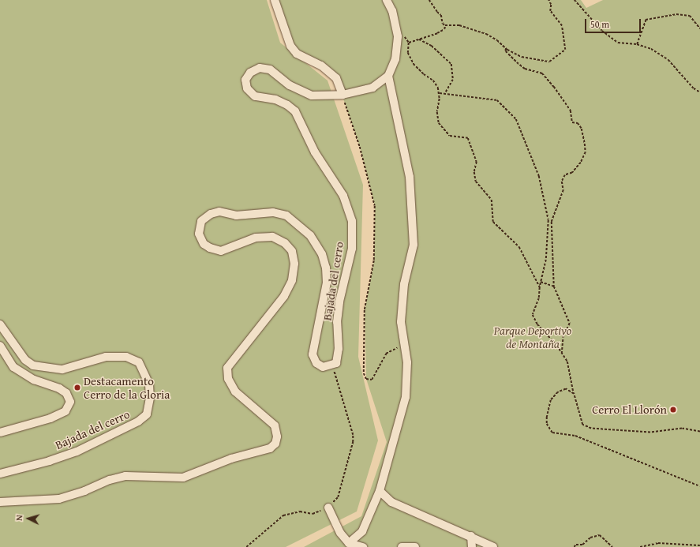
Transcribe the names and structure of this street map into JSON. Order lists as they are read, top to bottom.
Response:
{
  "streets": {
    "street": ["Bajada del cerro"]
  },
  "parks": ["Parque Deportivo de Montaña"],
  "places": ["Destacamento Cerro de la Gloria", "Cerro El Llorón"],
  "scale_bar": "50 m",
  "north": "left"
}
